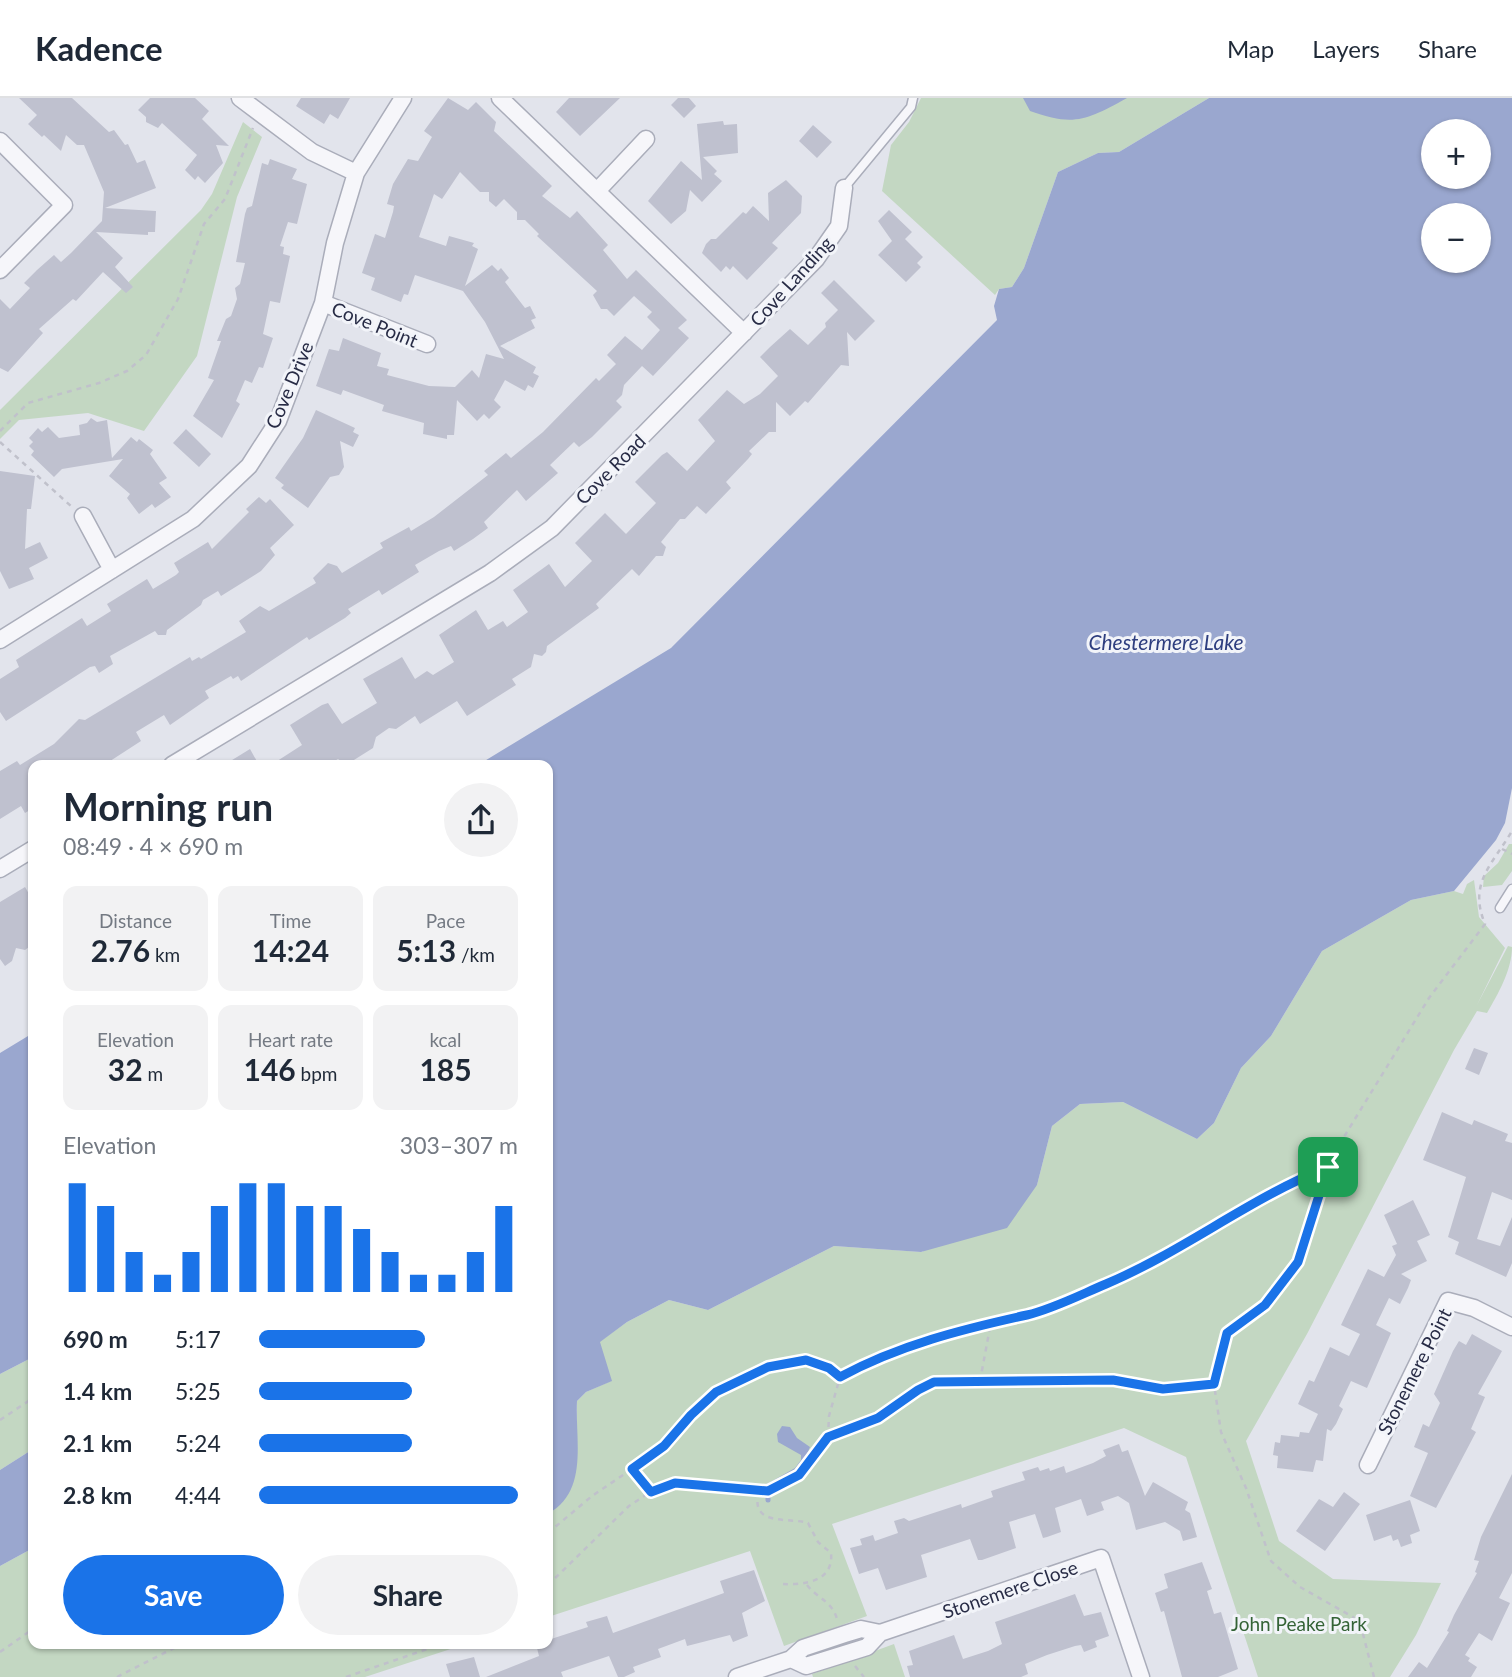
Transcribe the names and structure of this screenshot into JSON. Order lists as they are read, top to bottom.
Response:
{
  "streets": {
    "street": [
      "Cove Landing",
      "Cove Point",
      "Cove Drive",
      "Cove Road",
      "Stonemere Point",
      "Stonemere Close"
    ]
  },
  "crossings": [
    ["Cove Landing", "Cove Road"],
    ["Cove Point", "Cove Drive"]
  ],
  "water": ["Chestermere Lake"],
  "parks": ["John Peake Park"],
  "page": {
    "header": "Kadence",
    "nav": ["Map", "Layers", "Share"],
    "map_buttons": ["+", "−"],
    "heading": ["Morning run", "08:49 · 4 × 690 m"],
    "stats": [
      ["Distance", "2.76 km"],
      ["Time", "14:24"],
      ["Pace", "5:13 /km"],
      ["Elevation", "32 m"],
      ["Heart rate", "146 bpm"],
      ["kcal", "185"]
    ],
    "chart": ["Elevation", "303–307 m"],
    "list": [
      {
        "name": "690 m",
        "note": "5:17"
      },
      {
        "name": "1.4 km",
        "note": "5:25"
      },
      {
        "name": "2.1 km",
        "note": "5:24"
      },
      {
        "name": "2.8 km",
        "note": "4:44"
      }
    ],
    "buttons": ["Save", "Share"]
  }
}
